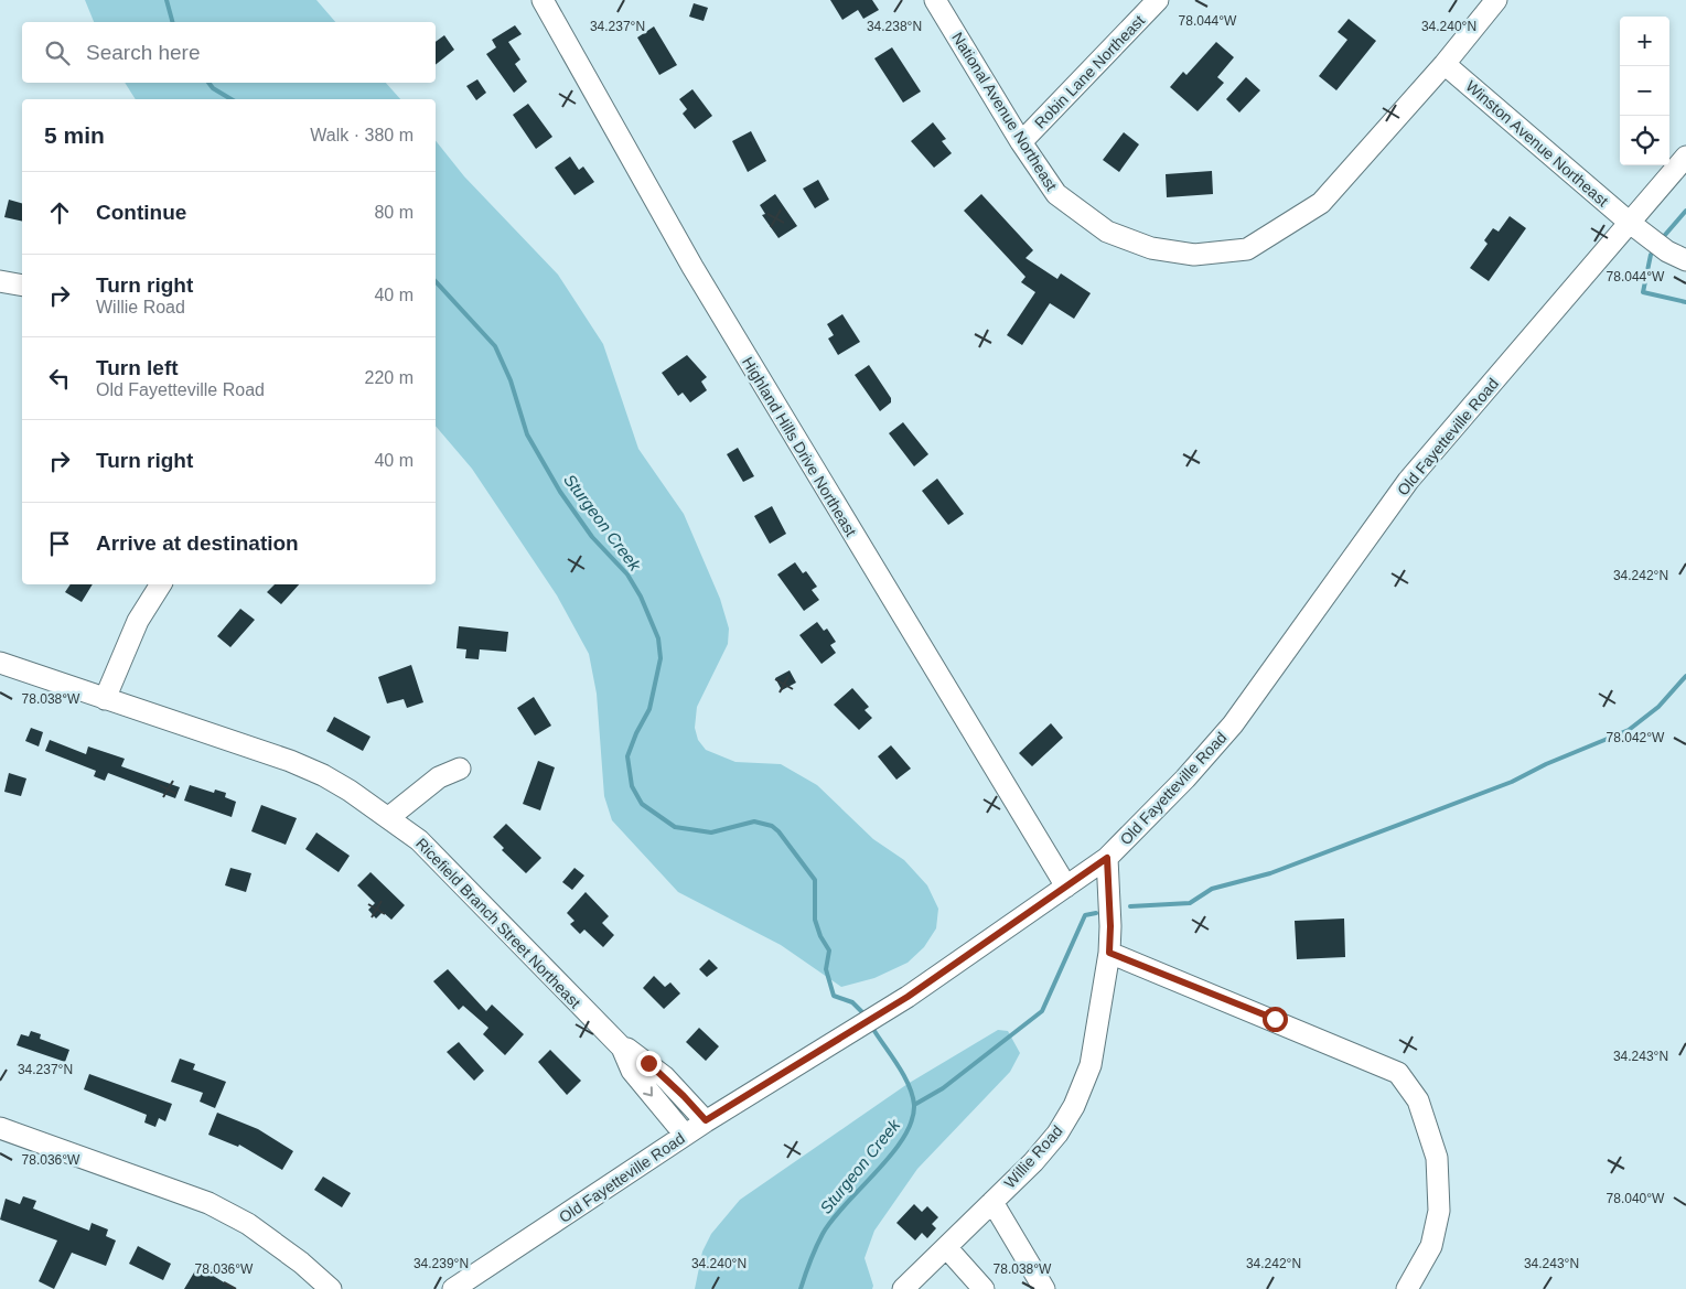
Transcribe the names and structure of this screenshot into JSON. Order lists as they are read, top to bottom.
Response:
{
  "streets": {
    "street": [
      "Robin Lane Northeast",
      "National Avenue Northeast",
      "Winston Avenue Northeast",
      "Old Fayetteville Road",
      "Highland Hills Drive Northeast",
      "Ricefield Branch Street Northeast",
      "Willie Road"
    ]
  },
  "crossings": [
    ["Robin Lane Northeast", "National Avenue Northeast"],
    ["National Avenue Northeast", "Winston Avenue Northeast"],
    ["Winston Avenue Northeast", "Old Fayetteville Road"],
    ["Old Fayetteville Road", "Highland Hills Drive Northeast"],
    ["Old Fayetteville Road", "Ricefield Branch Street Northeast"],
    ["Old Fayetteville Road", "Willie Road"]
  ],
  "water": ["Sturgeon Creek"],
  "page": {
    "map_buttons": ["+", "−"],
    "search": "Search here",
    "heading": ["5 min", "Walk · 380 m"],
    "list": [
      ["Continue", "80 m"],
      ["Turn right", "Willie Road", "40 m"],
      ["Turn left", "Old Fayetteville Road", "220 m"],
      ["Turn right", "40 m"],
      "Arrive at destination"
    ]
  },
  "coordinates": [
    "78.044°W",
    "34.237°N",
    "34.238°N",
    "34.240°N",
    "34.242°N",
    "78.038°W",
    "78.042°W",
    "34.243°N",
    "78.036°W",
    "78.040°W",
    "34.239°N"
  ]
}
